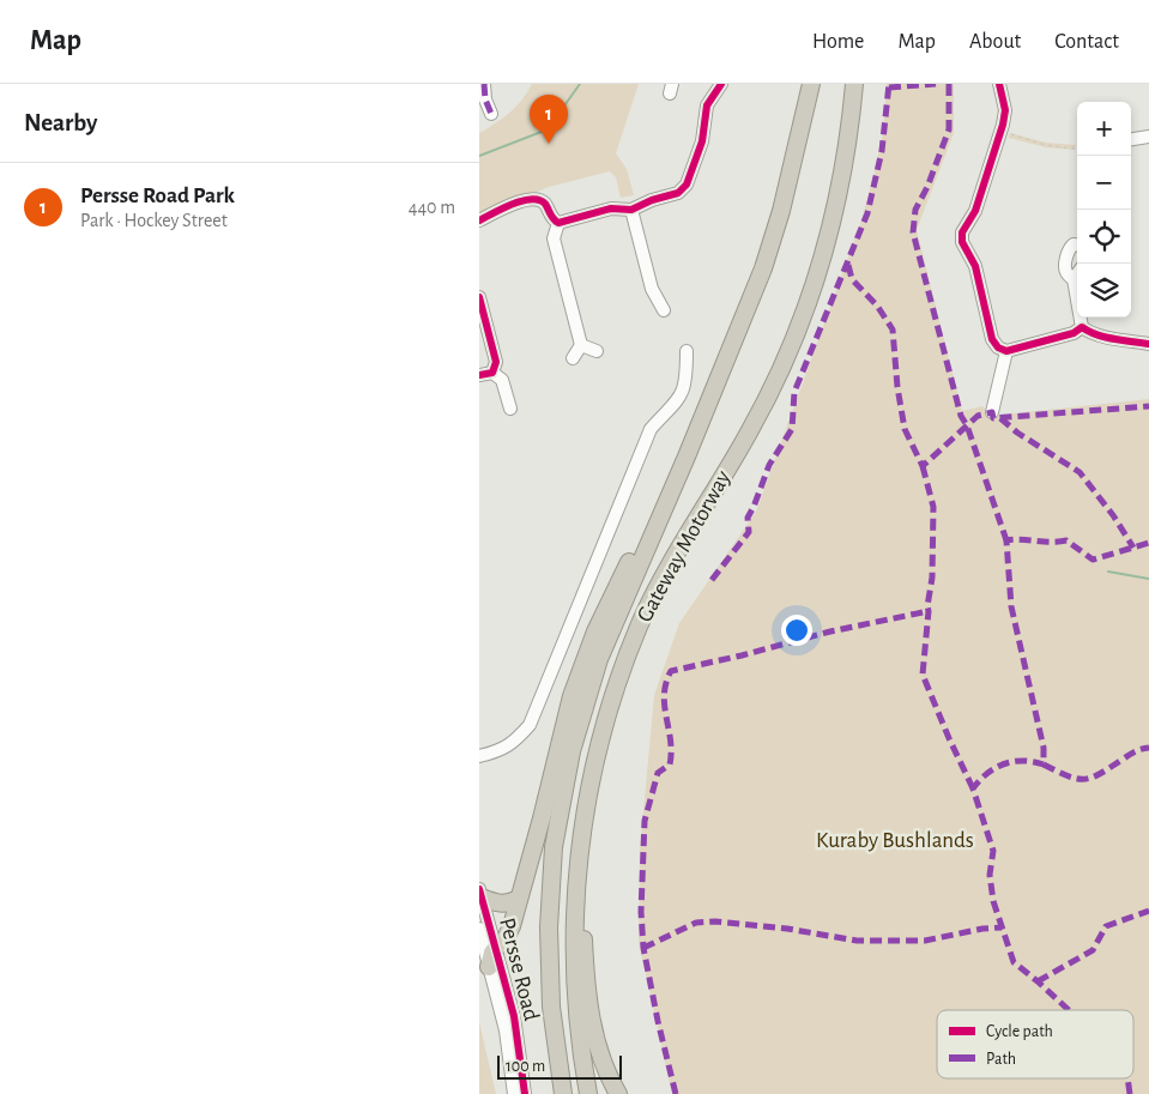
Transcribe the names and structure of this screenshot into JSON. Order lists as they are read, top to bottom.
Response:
{
  "streets": {
    "highway": ["Gateway Motorway"],
    "street": ["Persse Road"]
  },
  "parks": ["Kuraby Bushlands"],
  "legend": ["Cycle path", "Path"],
  "scale_bar": "100 m",
  "page": {
    "header": "Map",
    "nav": [
      "Home",
      "Map",
      "About",
      "Contact"
    ],
    "heading": "Nearby",
    "pins": "1",
    "map_buttons": ["+", "−"],
    "list": [
      {
        "mark": "1",
        "name": "Persse Road Park",
        "note": "Park · Hockey Street",
        "value": "440 m"
      }
    ],
    "scale": "100 m"
  }
}
